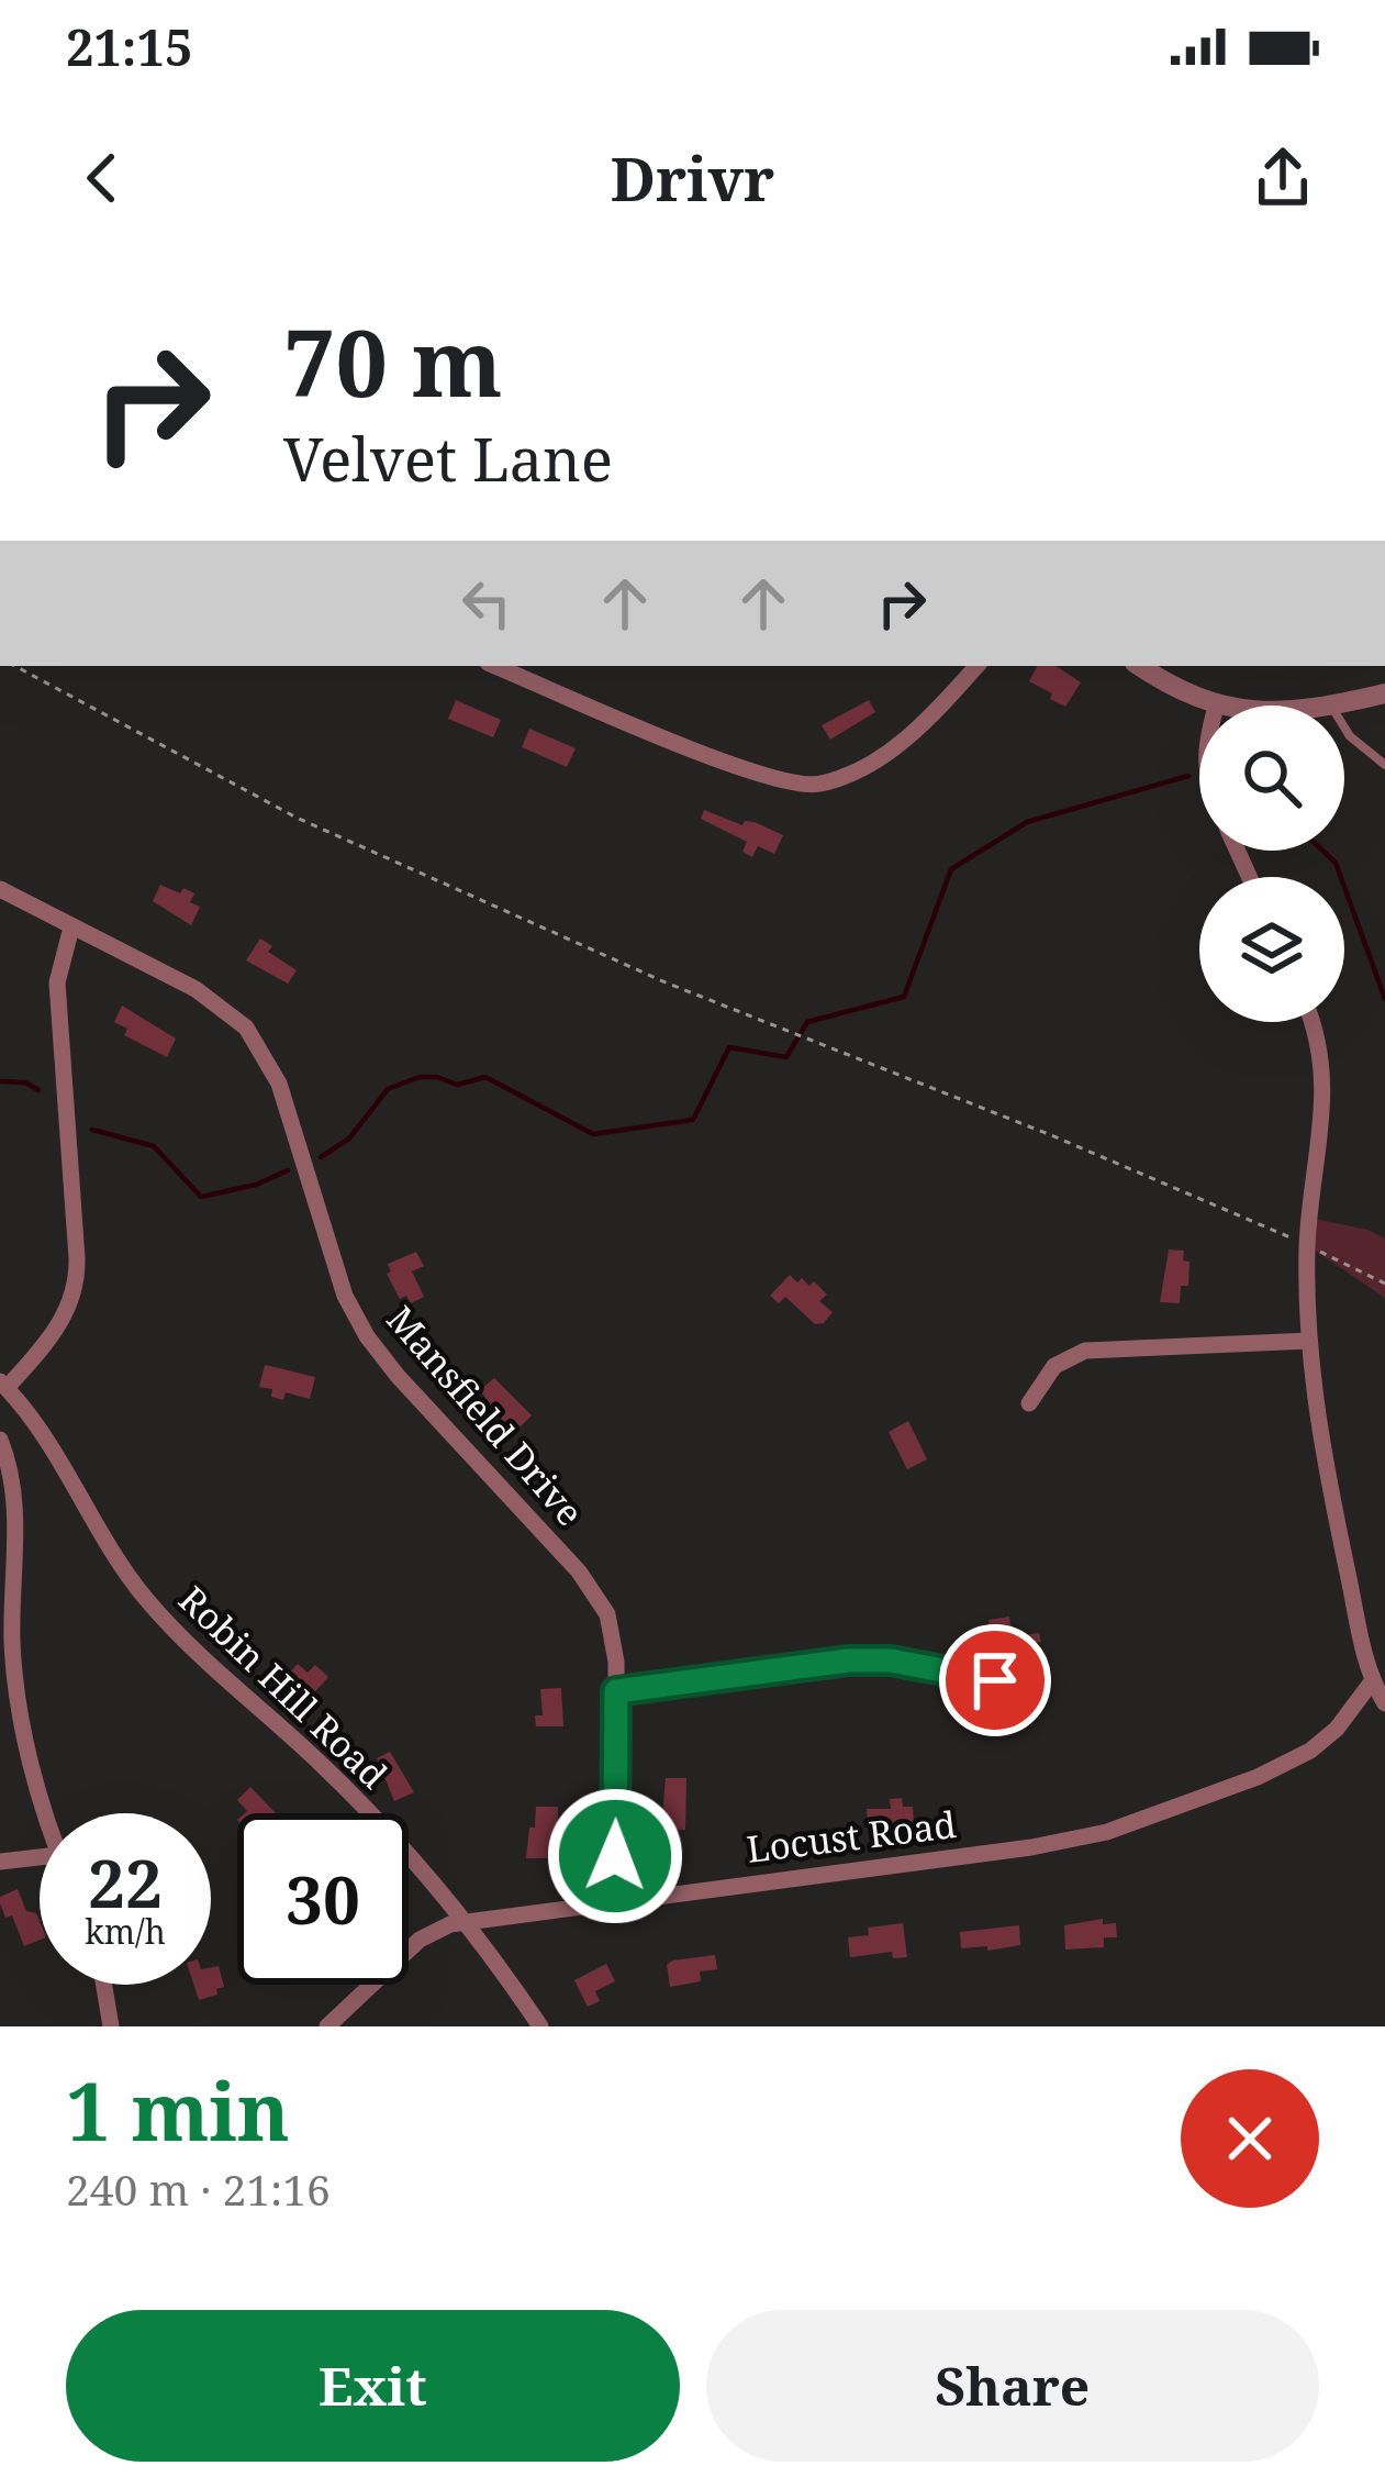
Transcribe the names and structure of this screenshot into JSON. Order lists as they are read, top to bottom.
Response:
{
  "streets": {
    "street": ["Mansfield Drive", "Robin Hill Road", "Locust Road"]
  },
  "crossings": [
    ["Mansfield Drive", "Locust Road"],
    ["Robin Hill Road", "Locust Road"]
  ],
  "page": {
    "status": "21:15",
    "header": "Drivr",
    "turn": ["70 m", "Velvet Lane"],
    "speed": "22 km/h",
    "limit": "30",
    "heading": ["1 min", "240 m · 21:16"],
    "buttons": ["Exit", "Share"]
  }
}
